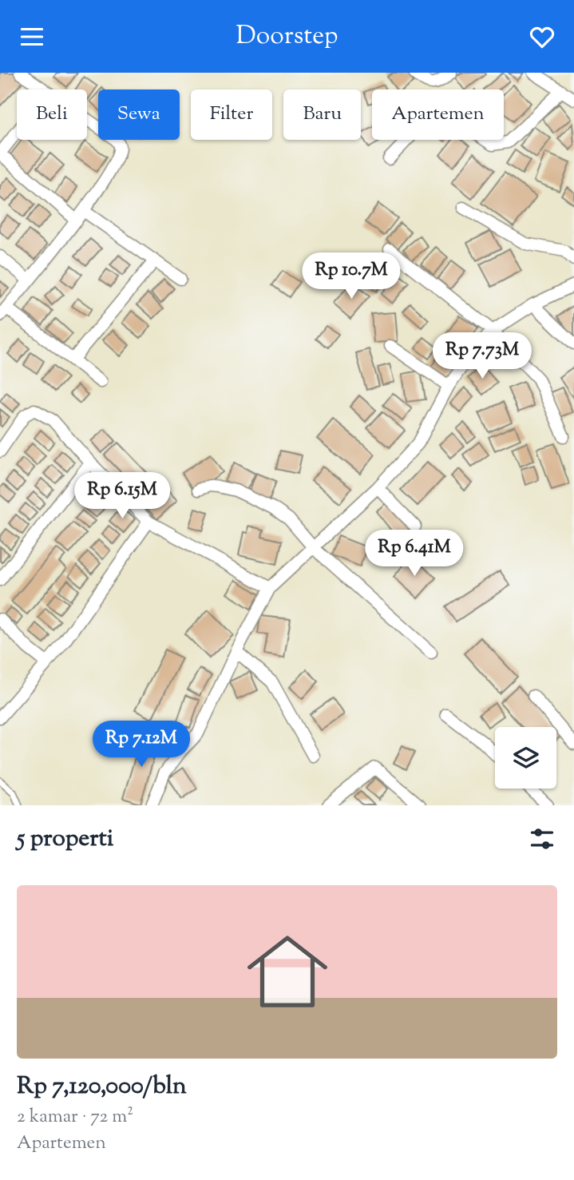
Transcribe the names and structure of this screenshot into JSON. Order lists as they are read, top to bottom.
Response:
{
  "page": {
    "header": "Doorstep",
    "chip": [
      "Beli",
      "Sewa",
      "Filter",
      "Baru",
      "Apartemen"
    ],
    "price": [
      "Rp 10.7M",
      "Rp 7.73M",
      "Rp 6.15M",
      "Rp 6.41M",
      "Rp 7.12M"
    ],
    "heading": "5 properti",
    "list": [
      {
        "name": "Rp 7,120,000/bln",
        "note": "2 kamar · 72 m² · Apartemen"
      }
    ]
  }
}
